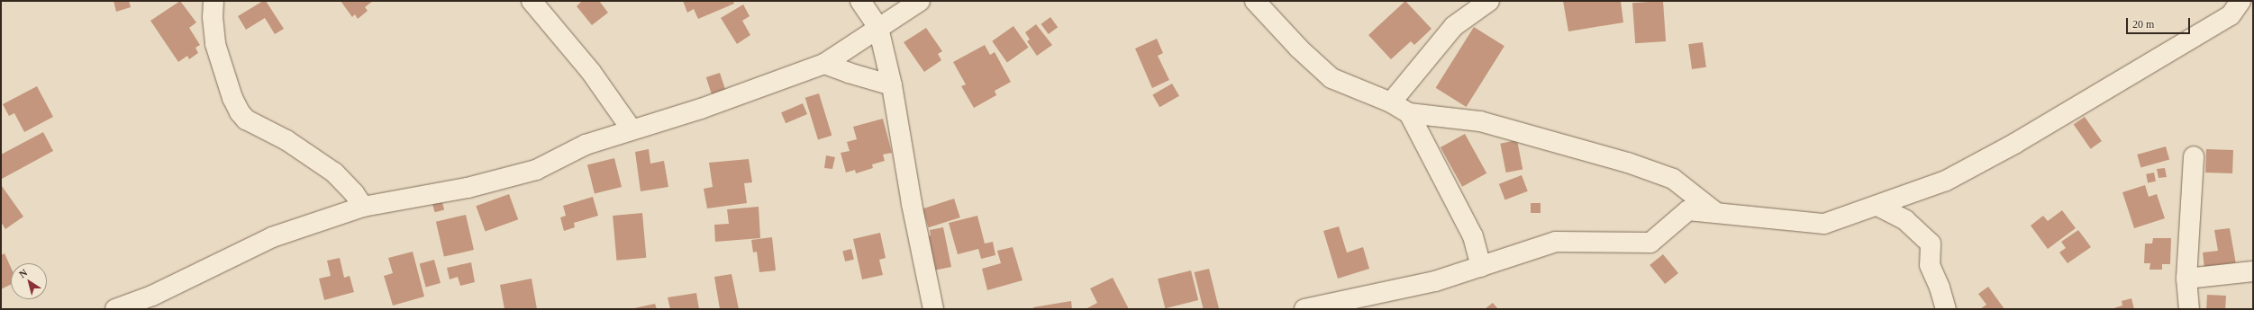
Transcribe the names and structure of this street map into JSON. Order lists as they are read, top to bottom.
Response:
{
  "scale_bar": "20 m",
  "north": "top left"
}
